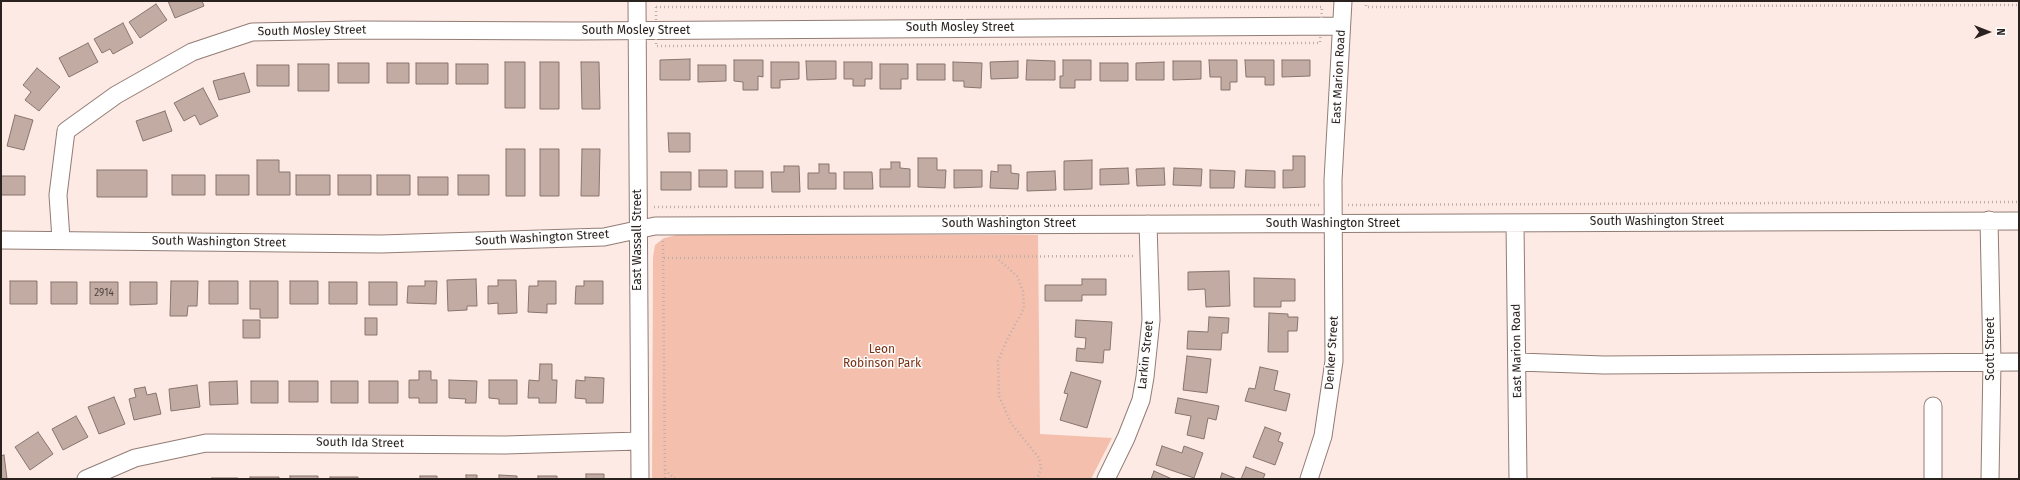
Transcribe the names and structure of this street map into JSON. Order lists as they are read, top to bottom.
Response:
{
  "streets": {
    "street": [
      "South Mosley Street",
      "East Marion Road",
      "South Washington Street",
      "East Wassall Street",
      "Scott Street",
      "Denker Street",
      "Larkin Street",
      "South Ida Street"
    ]
  },
  "crossings": [
    ["South Mosley Street", "East Marion Road"],
    ["South Mosley Street", "South Washington Street"],
    ["South Mosley Street", "East Wassall Street"],
    ["East Marion Road", "South Washington Street"],
    ["East Marion Road", "Denker Street"],
    ["South Washington Street", "East Wassall Street"],
    ["South Washington Street", "Scott Street"],
    ["South Washington Street", "Denker Street"],
    ["South Washington Street", "Larkin Street"],
    ["East Wassall Street", "South Ida Street"]
  ],
  "parks": ["Leon Robinson Park"],
  "house_numbers": ["2914"],
  "north": "right"
}
